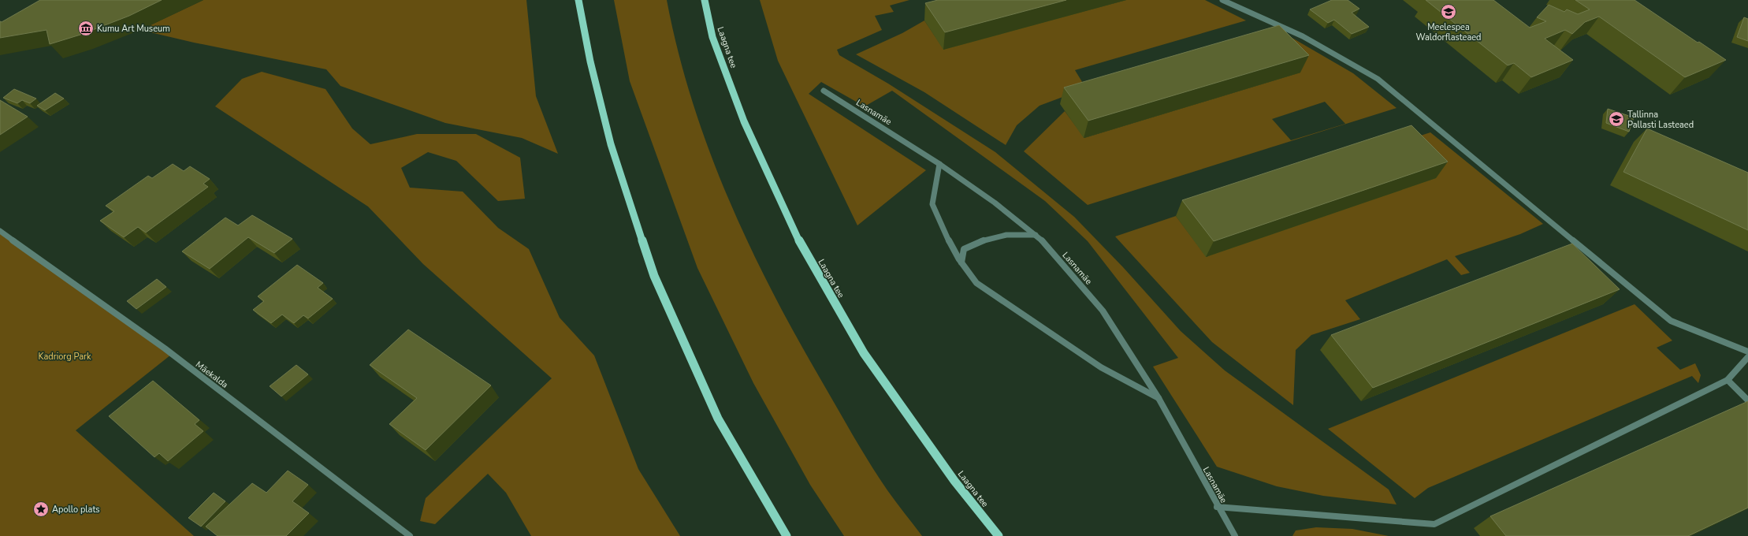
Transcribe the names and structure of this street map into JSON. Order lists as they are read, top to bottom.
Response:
{
  "streets": {
    "main road": ["Laagna tee"],
    "street": ["Lasnamäe", "Mäekalda"]
  },
  "parks": ["Kadriorg Park"],
  "places": {
    "school or university": ["Meelespea Waldorflasteaed", "Tallinna Pallasti Lasteaed"],
    "museum": ["Kumu Art Museum"],
    "place": ["Apollo plats"]
  }
}
